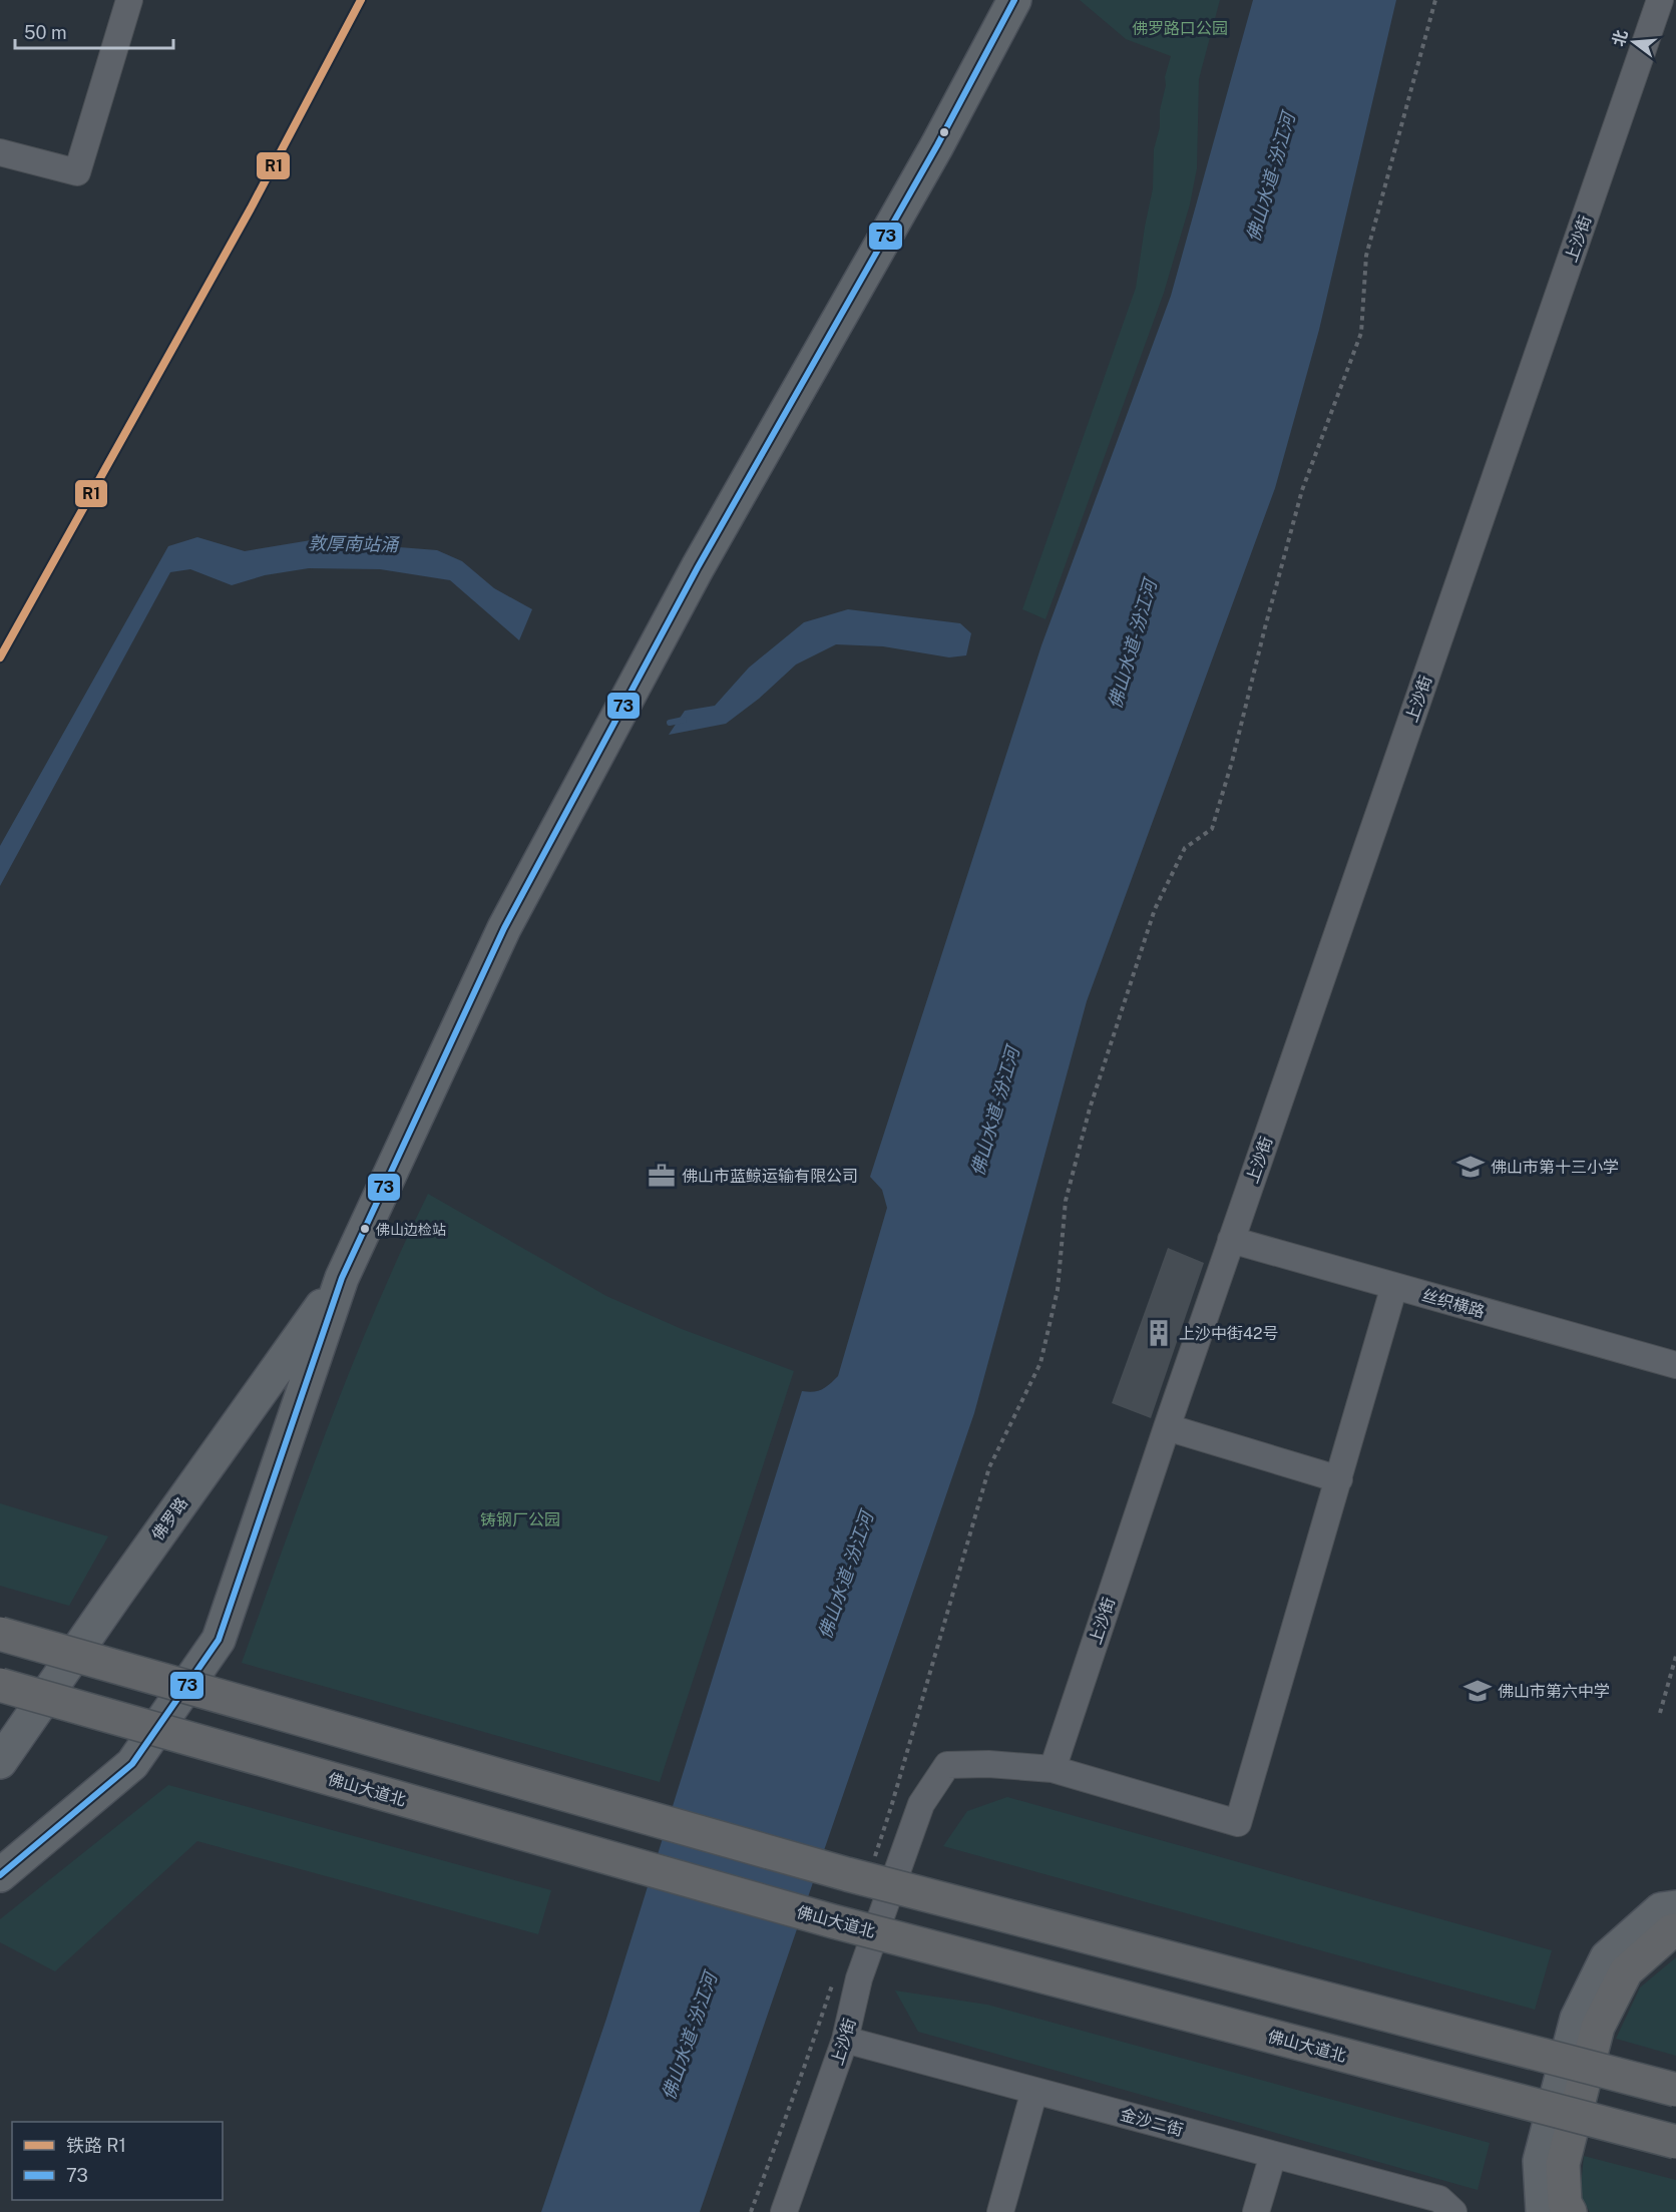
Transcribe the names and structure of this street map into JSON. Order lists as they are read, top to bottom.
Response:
{
  "streets": {
    "highway": ["佛山大道北"],
    "main road": ["佛罗路"],
    "street": ["上沙街", "丝织横路", "金沙二街"]
  },
  "crossings": [
    ["上沙街", "丝织横路"],
    ["上沙街", "金沙二街"]
  ],
  "water": ["佛山水道-汾江河", "敦厚南站涌"],
  "parks": ["佛罗路口公园", "铸钢厂公园"],
  "places": {
    "school or university": ["佛山市第十三小学", "佛山市第六中学"],
    "office": ["佛山市蓝鲸运输有限公司"],
    "other": ["佛山边检站"],
    "building": ["上沙中街42号"]
  },
  "lines": ["rail line R1", "transit line 73"],
  "legend": ["铁路 R1", "73"],
  "scale_bar": "50 m",
  "north": "left"
}
